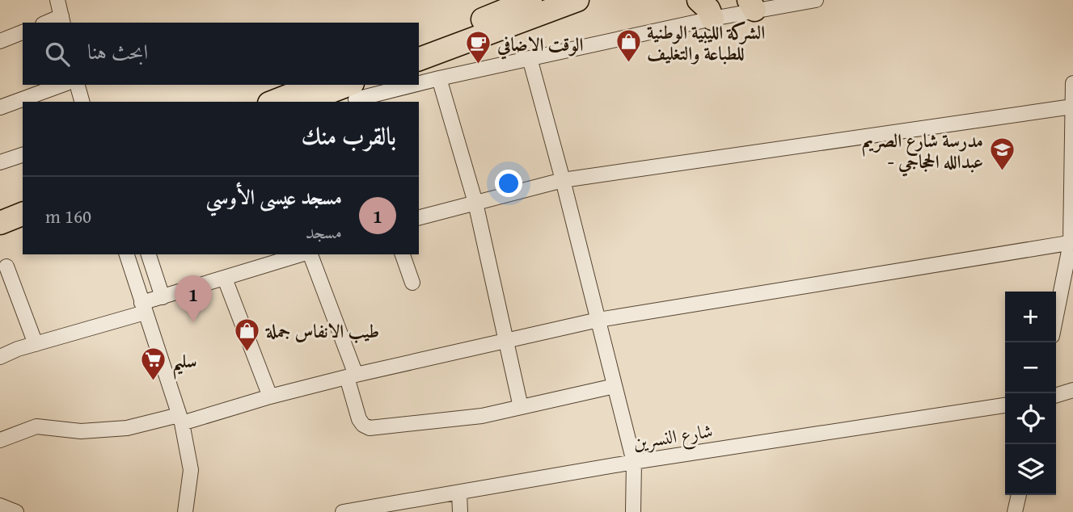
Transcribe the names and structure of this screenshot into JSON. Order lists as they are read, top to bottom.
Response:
{
  "streets": {
    "street": ["شارع النسرين"]
  },
  "places": {
    "shop": ["الشركة الليبية الوطنية للطباعة والتغليف", "طيب الانفاس جملة"],
    "cafe": ["الوقت الاضافي"],
    "school or university": ["مدرسة شارع الصريم - عبدالله الحجاجي"],
    "supermarket": ["سليم"]
  },
  "page": {
    "search": "ابحث هنا",
    "heading": "بالقرب منك",
    "list": [
      {
        "mark": "1",
        "name": "مسجد عيسى الأوسي",
        "note": "مسجد",
        "value": "160 m"
      }
    ],
    "pins": "1",
    "map_buttons": ["+", "−"]
  }
}
